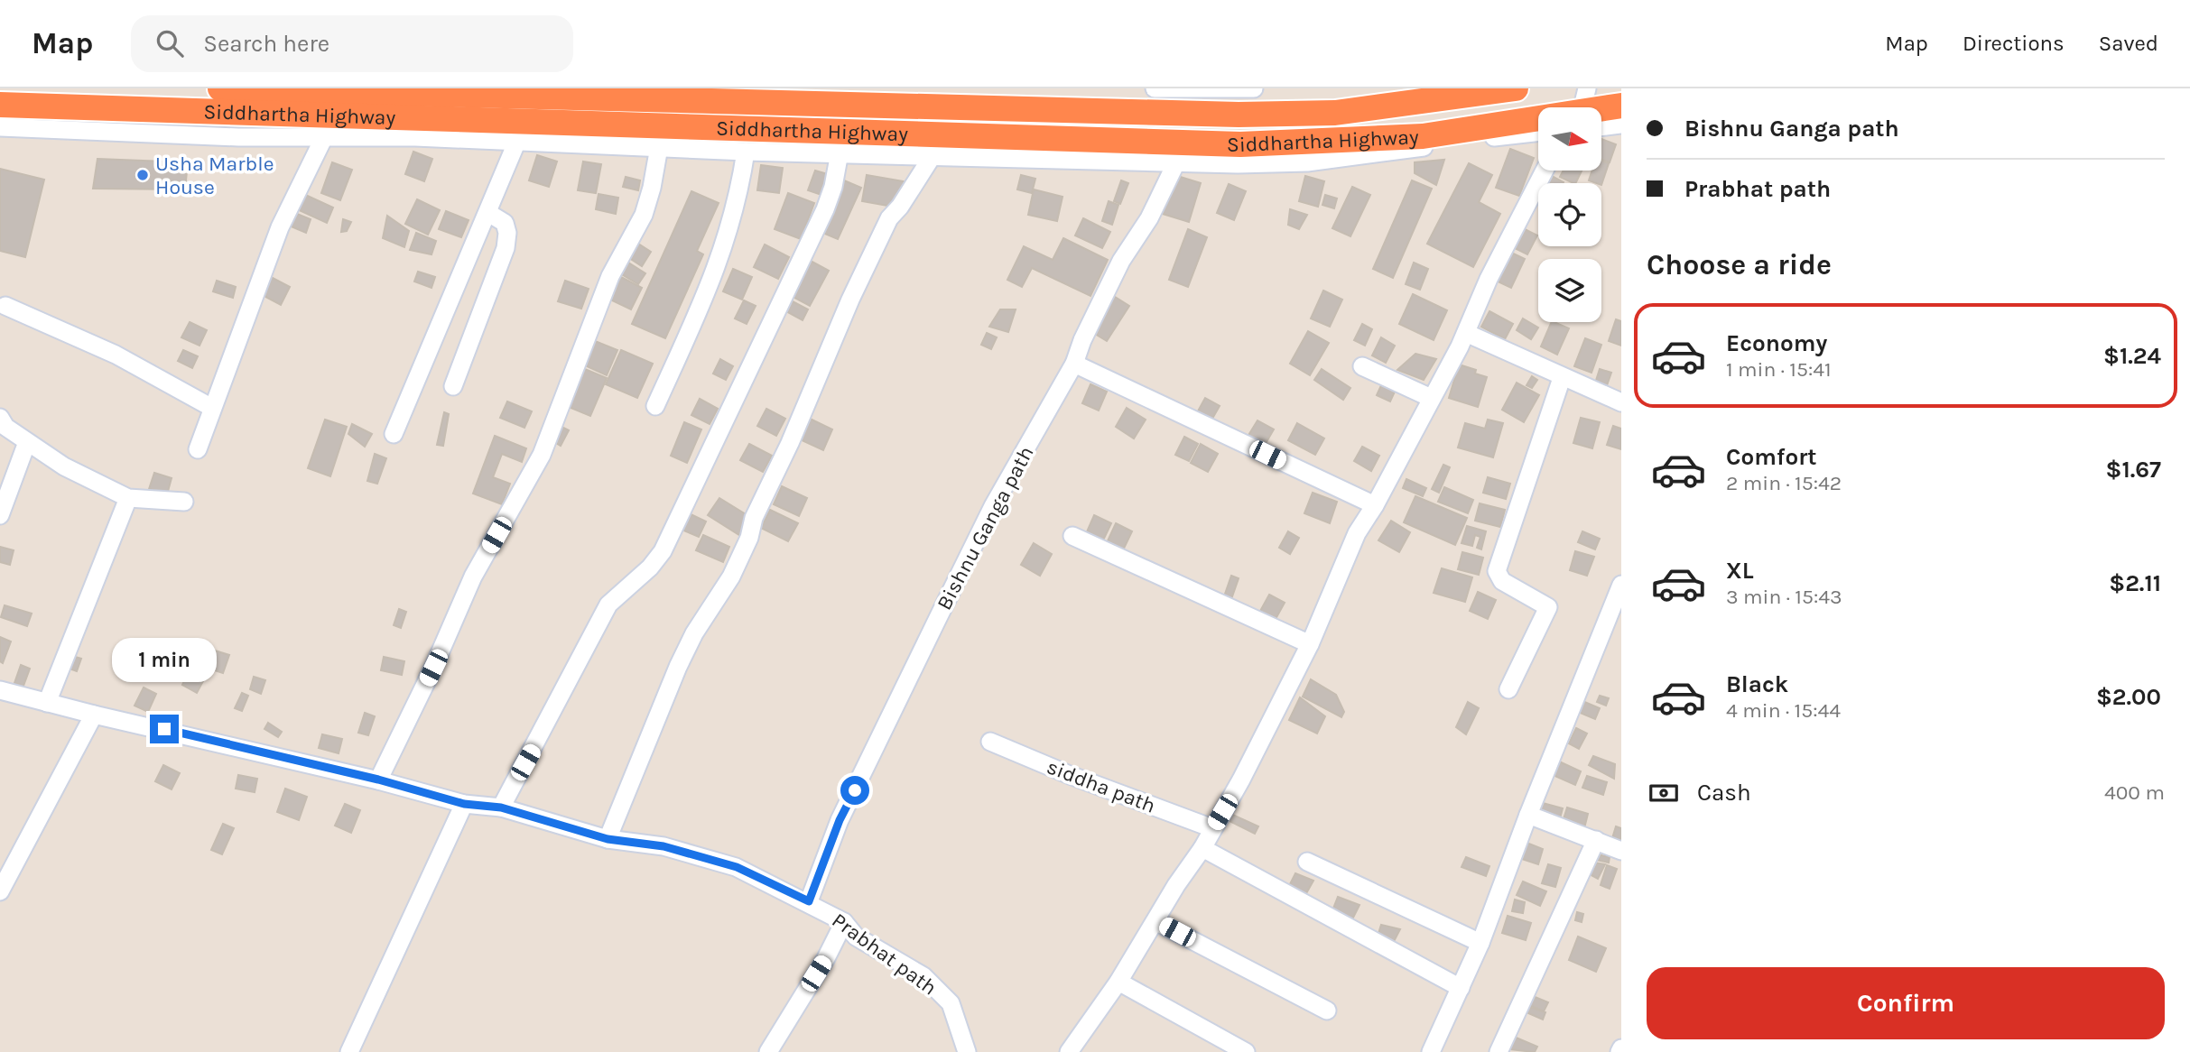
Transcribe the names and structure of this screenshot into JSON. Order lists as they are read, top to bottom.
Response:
{
  "streets": {
    "highway": ["Siddhartha Highway"],
    "street": ["Bishnu Ganga path", "siddha path", "Prabhat path"]
  },
  "crossings": [
    ["Bishnu Ganga path", "Prabhat path"]
  ],
  "places": ["Usha Marble House"],
  "north": "right",
  "page": {
    "header": "Map",
    "search": "Search here",
    "nav": ["Map", "Directions", "Saved"],
    "banner": ["Bishnu Ganga path", "Prabhat path"],
    "heading": "Choose a ride",
    "list": [
      {
        "name": "Economy",
        "note": "1 min · 15:41",
        "value": "$1.24"
      },
      {
        "name": "Comfort",
        "note": "2 min · 15:42",
        "value": "$1.67"
      },
      {
        "name": "XL",
        "note": "3 min · 15:43",
        "value": "$2.11"
      },
      {
        "name": "Black",
        "note": "4 min · 15:44",
        "value": "$2.00"
      }
    ],
    "bubble": "1 min",
    "pay": ["Cash", "400 m"],
    "buttons": "Confirm"
  }
}
